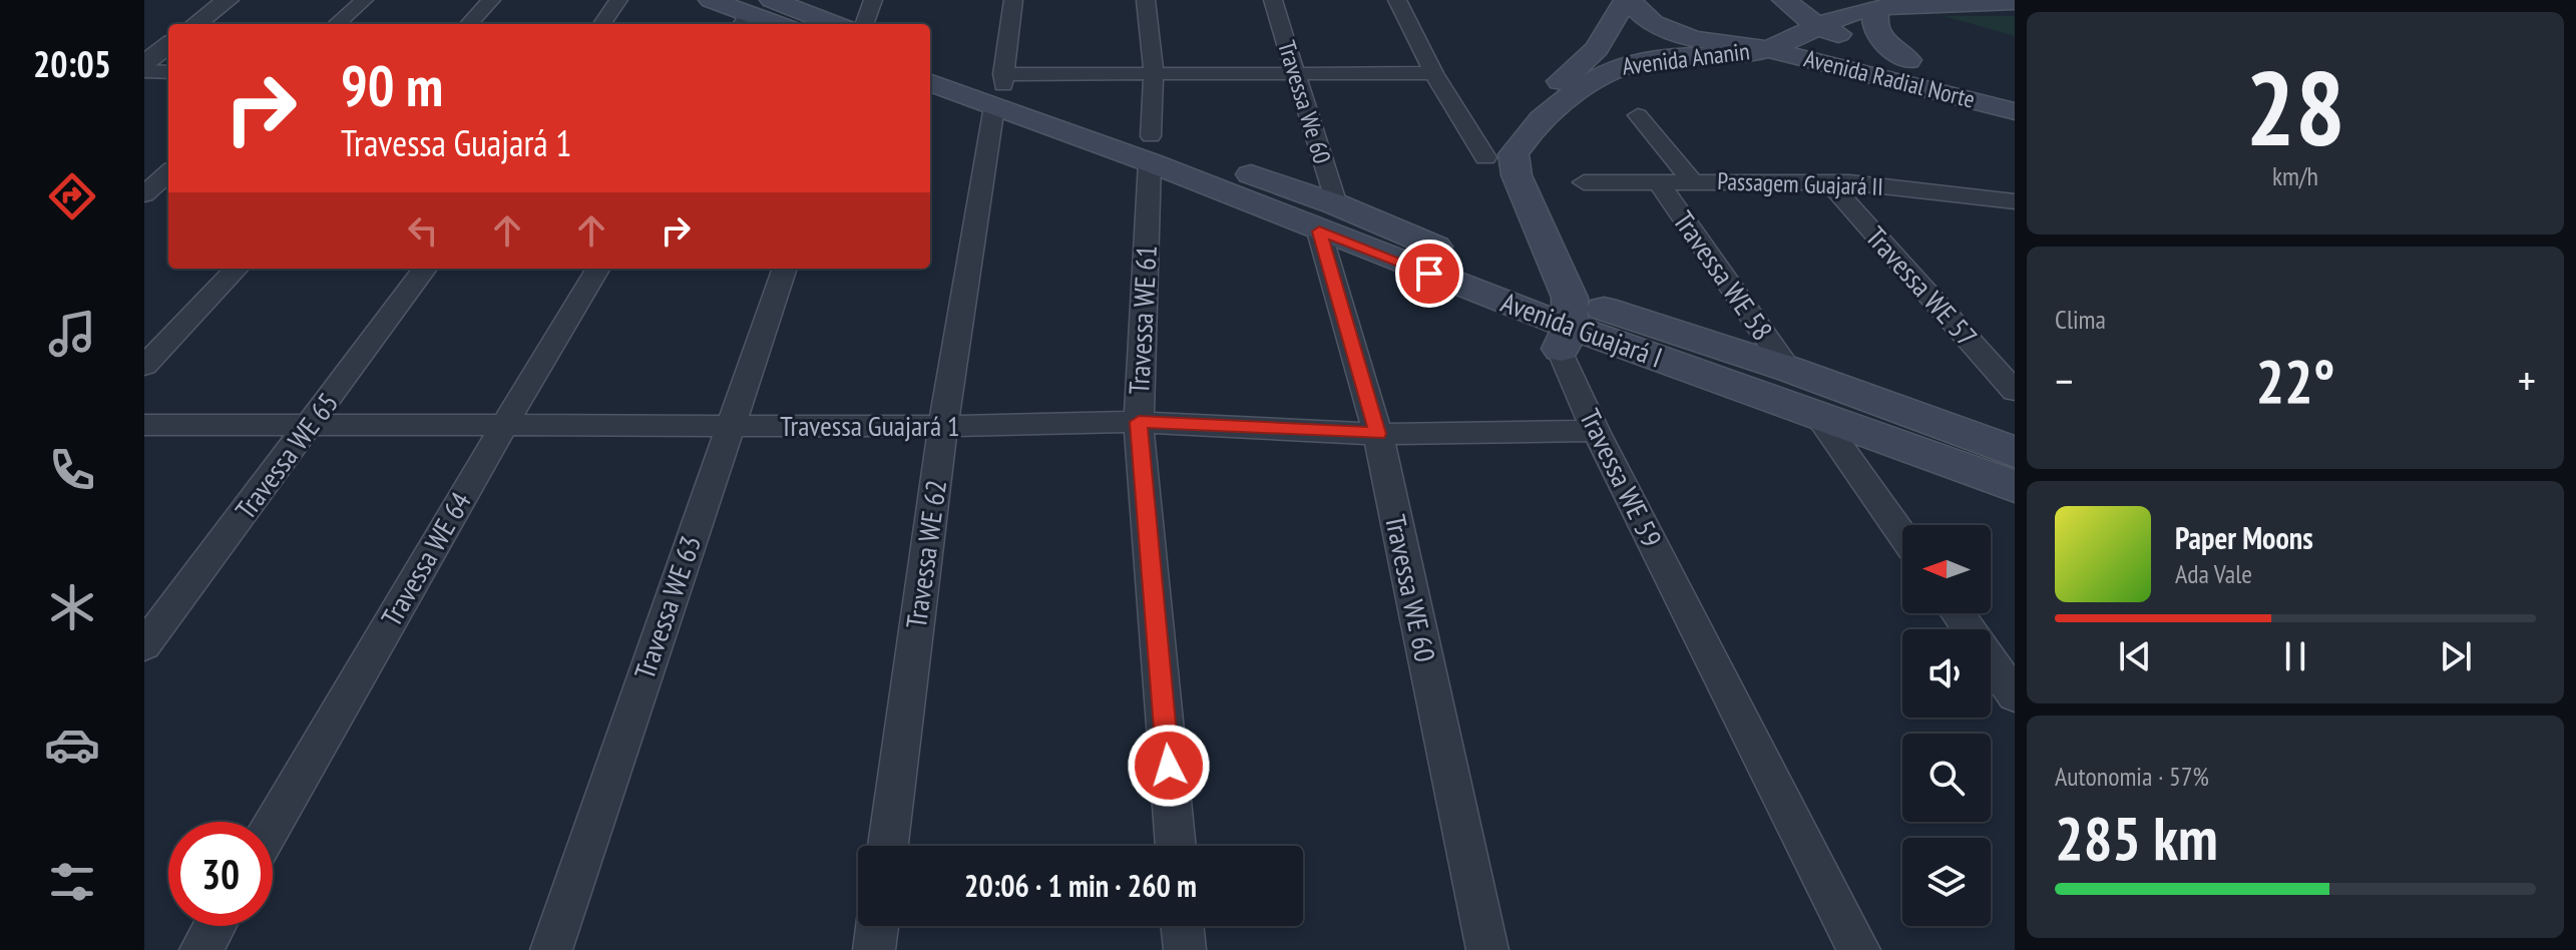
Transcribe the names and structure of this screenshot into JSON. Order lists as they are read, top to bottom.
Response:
{
  "streets": {
    "main road": [
      "Avenida Ananin",
      "Avenida Radial Norte",
      "Avenida Guajará I",
      "Travessa WE 59"
    ],
    "street": [
      "Travessa We 60",
      "Passagem Guajará II",
      "Travessa WE 58",
      "Travessa WE 57",
      "Travessa WE 61",
      "Travessa Guajará 1",
      "Travessa WE 65",
      "Travessa WE 62",
      "Travessa WE 64",
      "Travessa WE 60",
      "Travessa WE 63"
    ]
  },
  "crossings": [
    ["Avenida Ananin", "Avenida Radial Norte"],
    ["Avenida Ananin", "Avenida Guajará I"],
    ["Avenida Ananin", "Travessa WE 59"],
    ["Travessa We 60", "Avenida Guajará I"],
    ["Travessa We 60", "Travessa WE 60"],
    ["Passagem Guajará II", "Travessa WE 58"],
    ["Passagem Guajará II", "Travessa WE 57"],
    ["Travessa WE 58", "Avenida Guajará I"],
    ["Travessa WE 61", "Avenida Guajará I"],
    ["Travessa WE 61", "Travessa Guajará 1"],
    ["Avenida Guajará I", "Travessa WE 59"],
    ["Avenida Guajará I", "Travessa WE 62"],
    ["Avenida Guajará I", "Travessa WE 60"],
    ["Travessa Guajará 1", "Travessa WE 65"],
    ["Travessa Guajará 1", "Travessa WE 59"],
    ["Travessa Guajará 1", "Travessa WE 62"],
    ["Travessa Guajará 1", "Travessa WE 64"],
    ["Travessa Guajará 1", "Travessa WE 60"],
    ["Travessa Guajará 1", "Travessa WE 63"]
  ],
  "north": "left",
  "page": {
    "tabs": "20:05",
    "tile": [
      ["28", "km/h"],
      "Clima",
      ["Autonomia · 57%", "285 km"]
    ],
    "turn": ["90 m", "Travessa Guajará 1"],
    "heat": ["−", "22°", "+"],
    "song": ["Paper Moons", "Ada Vale"],
    "limit": "30",
    "trip": "20:06 · 1 min · 260 m"
  }
}
